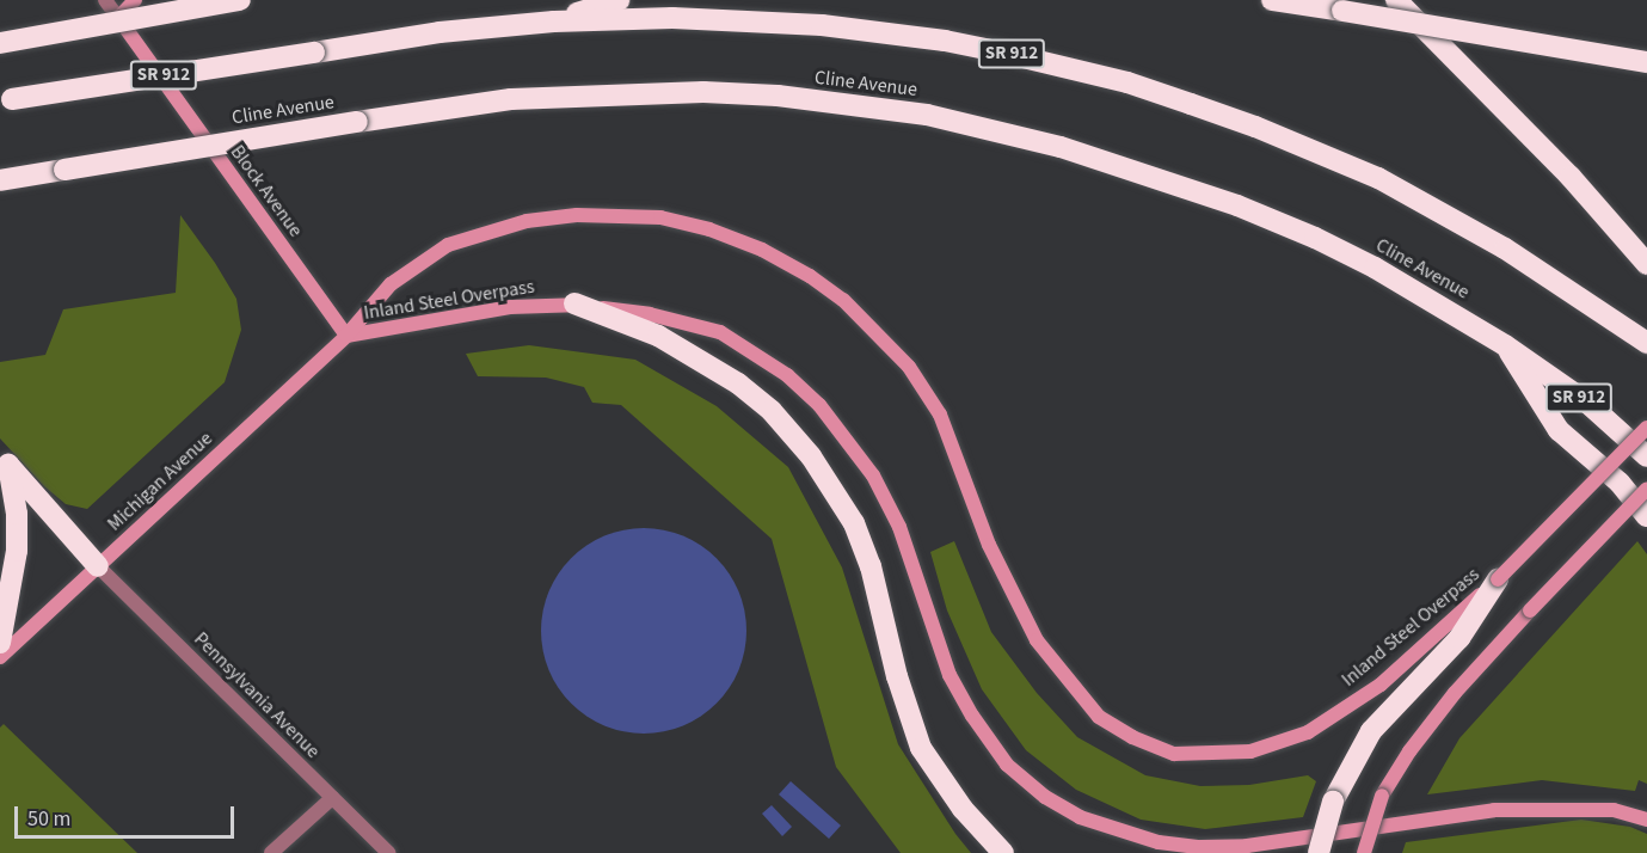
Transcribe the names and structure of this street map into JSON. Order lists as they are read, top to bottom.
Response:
{
  "streets": {
    "highway": ["SR 912", "Cline Avenue"],
    "main road": ["Block Avenue", "Inland Steel Overpass", "Michigan Avenue"],
    "street": ["Pennsylvania Avenue"]
  },
  "crossings": [
    ["Block Avenue", "Inland Steel Overpass"],
    ["Block Avenue", "Michigan Avenue"],
    ["Inland Steel Overpass", "Michigan Avenue"],
    ["Michigan Avenue", "Pennsylvania Avenue"]
  ],
  "scale_bar": "50 m"
}
